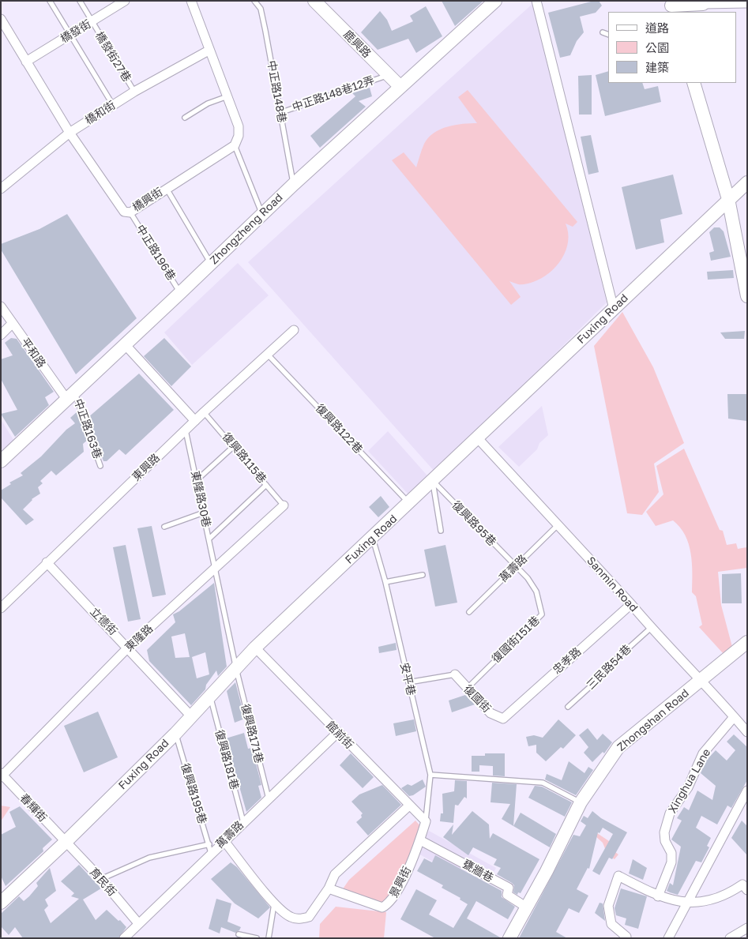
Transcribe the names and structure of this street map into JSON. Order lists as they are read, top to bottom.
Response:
{
  "streets": {
    "street": [
      "橋發街",
      "鹿興路",
      "橋和街",
      "橋興街",
      "Zhongzheng Road",
      "Fuxing Road",
      "平和路",
      "東興路",
      "萬壽路",
      "Sanmin Road",
      "立德街",
      "東隆路",
      "忠孝路",
      "復國街",
      "Zhongshan Road",
      "館前街",
      "Xinghua Lane",
      "春輝街",
      "甕牆巷",
      "育民街",
      "景興街"
    ],
    "lane": [
      "橋發街27巷",
      "中正路148巷",
      "中正路148巷12弄",
      "中正路196巷",
      "中正路163巷",
      "復興路122巷",
      "復興路115巷",
      "東隆路30巷",
      "復興路95巷",
      "復國街151巷",
      "三民路54巷",
      "安平巷",
      "復興路171巷",
      "復興路181巷",
      "復興路195巷"
    ]
  },
  "crossings": [
    ["橋發街", "橋發街27巷"],
    ["橋發街", "橋興街"],
    ["鹿興路", "中正路148巷12弄"],
    ["鹿興路", "Zhongzheng Road"],
    ["橋發街27巷", "橋和街"],
    ["中正路148巷", "中正路148巷12弄"],
    ["中正路148巷", "Zhongzheng Road"],
    ["橋和街", "橋興街"],
    ["橋興街", "中正路196巷"],
    ["Zhongzheng Road", "中正路196巷"],
    ["Zhongzheng Road", "平和路"],
    ["Zhongzheng Road", "中正路163巷"],
    ["Fuxing Road", "復興路122巷"],
    ["Fuxing Road", "東隆路30巷"],
    ["Fuxing Road", "復興路95巷"],
    ["Fuxing Road", "Sanmin Road"],
    ["Fuxing Road", "立德街"],
    ["Fuxing Road", "安平巷"],
    ["Fuxing Road", "復興路171巷"],
    ["Fuxing Road", "館前街"],
    ["Fuxing Road", "復興路181巷"],
    ["Fuxing Road", "復興路195巷"],
    ["Fuxing Road", "春輝街"],
    ["Fuxing Road", "育民街"],
    ["平和路", "中正路163巷"],
    ["復興路122巷", "東興路"],
    ["復興路115巷", "東興路"],
    ["復興路115巷", "東隆路"],
    ["東興路", "東隆路30巷"],
    ["東興路", "立德街"],
    ["東隆路30巷", "東隆路"],
    ["東隆路30巷", "復興路171巷"],
    ["復興路95巷", "萬壽路"],
    ["復興路95巷", "復國街151巷"],
    ["萬壽路", "Sanmin Road"],
    ["萬壽路", "復國街151巷"],
    ["萬壽路", "復興路171巷"],
    ["萬壽路", "館前街"],
    ["萬壽路", "復興路181巷"],
    ["萬壽路", "復興路195巷"],
    ["萬壽路", "育民街"],
    ["Sanmin Road", "忠孝路"],
    ["Sanmin Road", "三民路54巷"],
    ["Sanmin Road", "Zhongshan Road"],
    ["Sanmin Road", "Xinghua Lane"],
    ["立德街", "東隆路"],
    ["東隆路", "春輝街"],
    ["復國街151巷", "復國街"],
    ["忠孝路", "復國街"],
    ["安平巷", "館前街"],
    ["安平巷", "景興街"],
    ["Zhongshan Road", "甕牆巷"],
    ["館前街", "景興街"],
    ["春輝街", "育民街"],
    ["甕牆巷", "景興街"]
  ],
  "legend": ["道路", "公園", "建築"]
}
